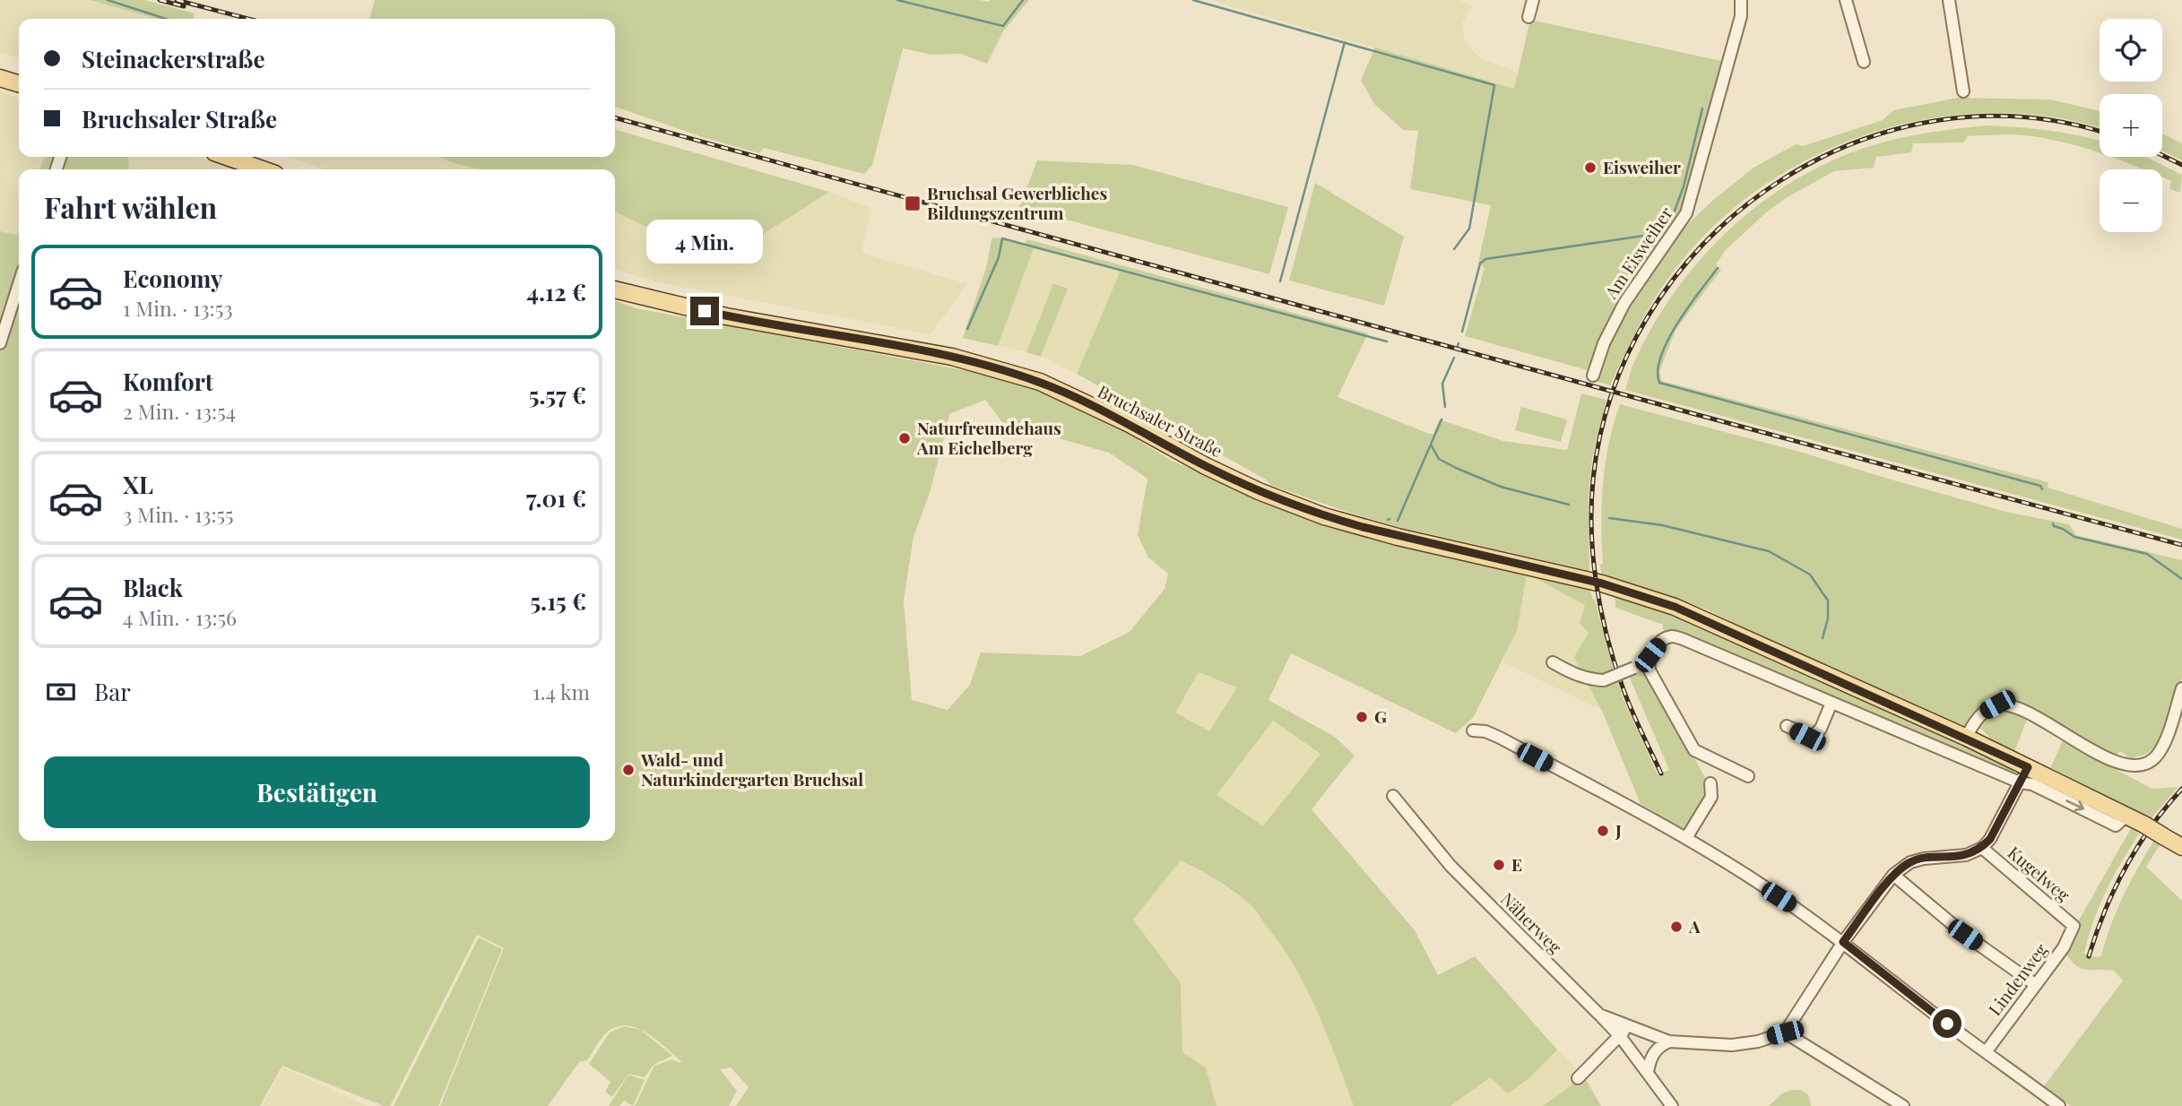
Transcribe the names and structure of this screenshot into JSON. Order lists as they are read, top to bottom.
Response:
{
  "streets": {
    "main road": ["Bruchsaler Straße"],
    "street": [
      "Am Eisweiher",
      "Kugelweg",
      "Näherweg",
      "Lindenweg"
    ]
  },
  "crossings": [
    ["Kugelweg", "Lindenweg"]
  ],
  "places": {
    "other": [
      "Eisweiher",
      "Naturfreundehaus Am Eichelberg",
      "G",
      "Wald- und Naturkindergarten Bruchsal",
      "J",
      "E",
      "A"
    ],
    "transit": ["Bruchsal Gewerbliches Bildungszentrum"]
  },
  "page": {
    "map_buttons": ["+", "−"],
    "banner": ["Steinackerstraße", "Bruchsaler Straße"],
    "heading": "Fahrt wählen",
    "bubble": "4 Min.",
    "list": [
      {
        "name": "Economy",
        "note": "1 Min. · 13:53",
        "value": "4.12 €"
      },
      {
        "name": "Komfort",
        "note": "2 Min. · 13:54",
        "value": "5.57 €"
      },
      {
        "name": "XL",
        "note": "3 Min. · 13:55",
        "value": "7.01 €"
      },
      {
        "name": "Black",
        "note": "4 Min. · 13:56",
        "value": "5.15 €"
      }
    ],
    "pay": ["Bar", "1.4 km"],
    "buttons": "Bestätigen"
  }
}
